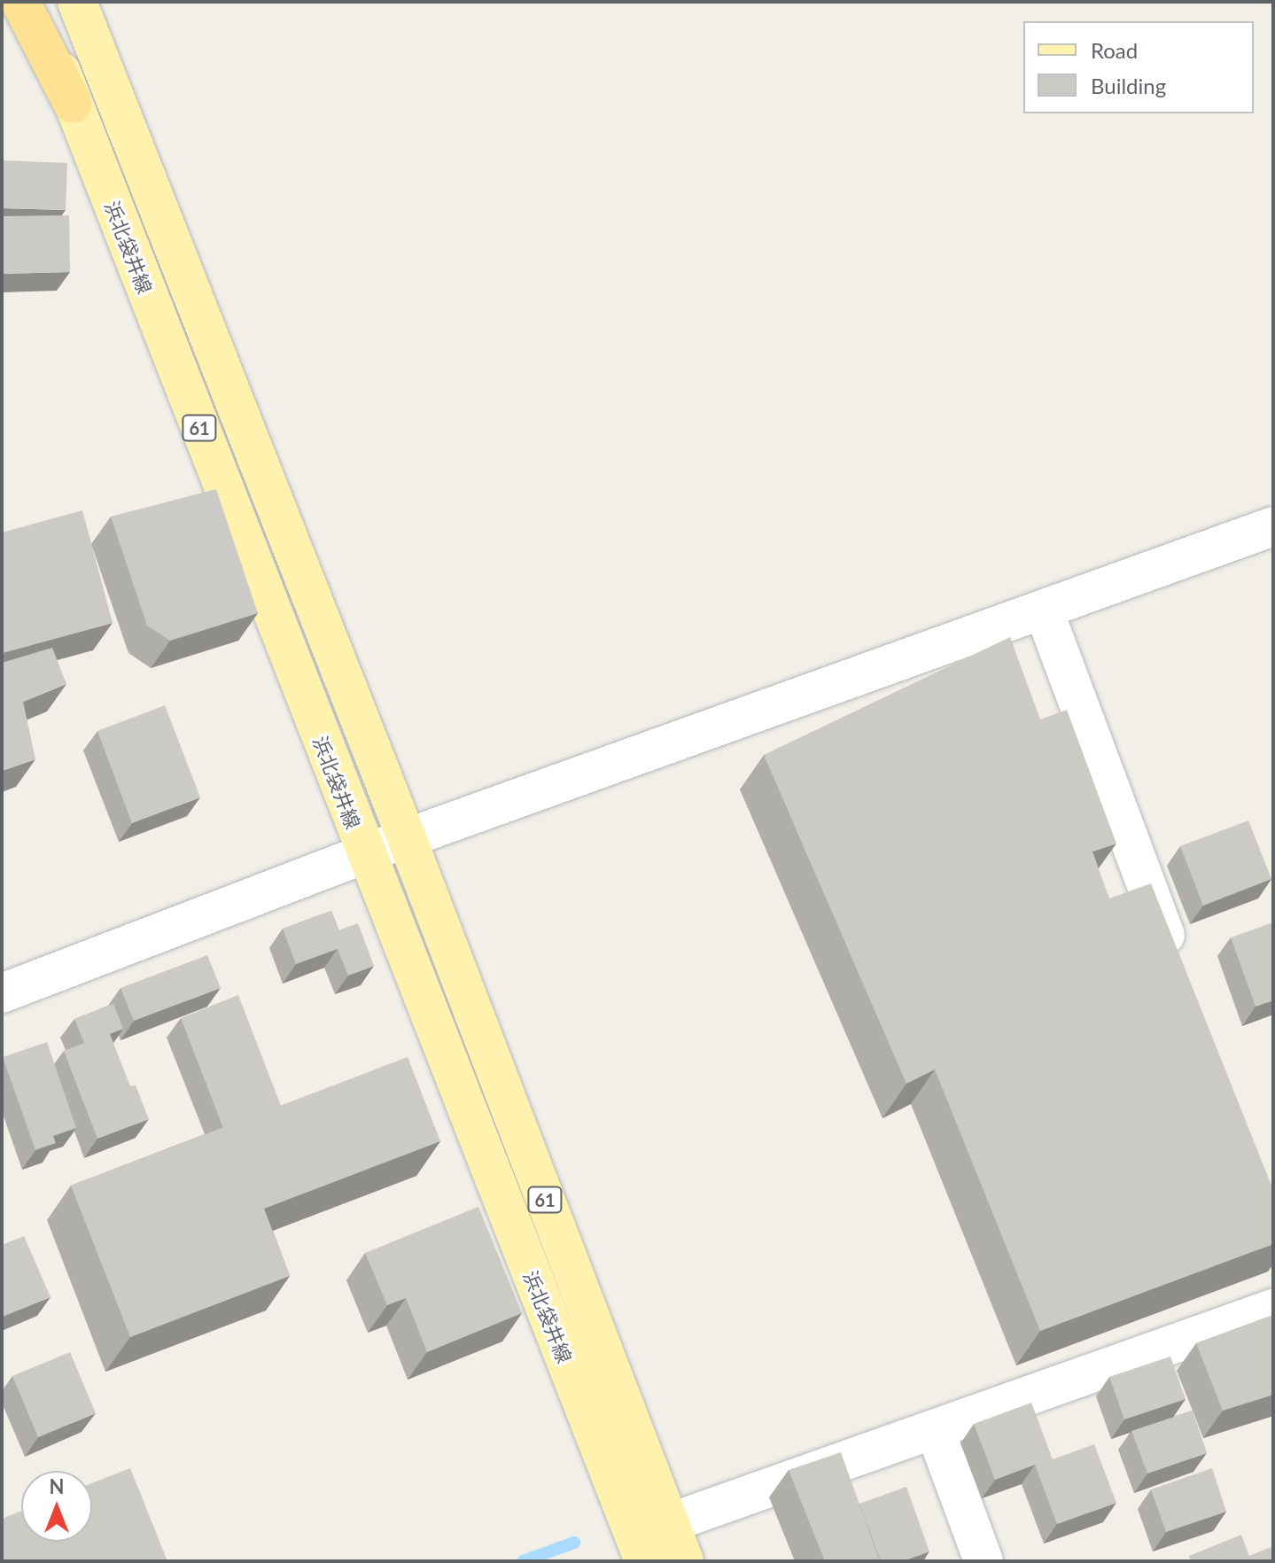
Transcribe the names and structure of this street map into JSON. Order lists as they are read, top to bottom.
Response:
{
  "streets": {
    "main road": ["浜北袋井線", "61"]
  },
  "legend": ["Road", "Building"],
  "north": "top"
}
